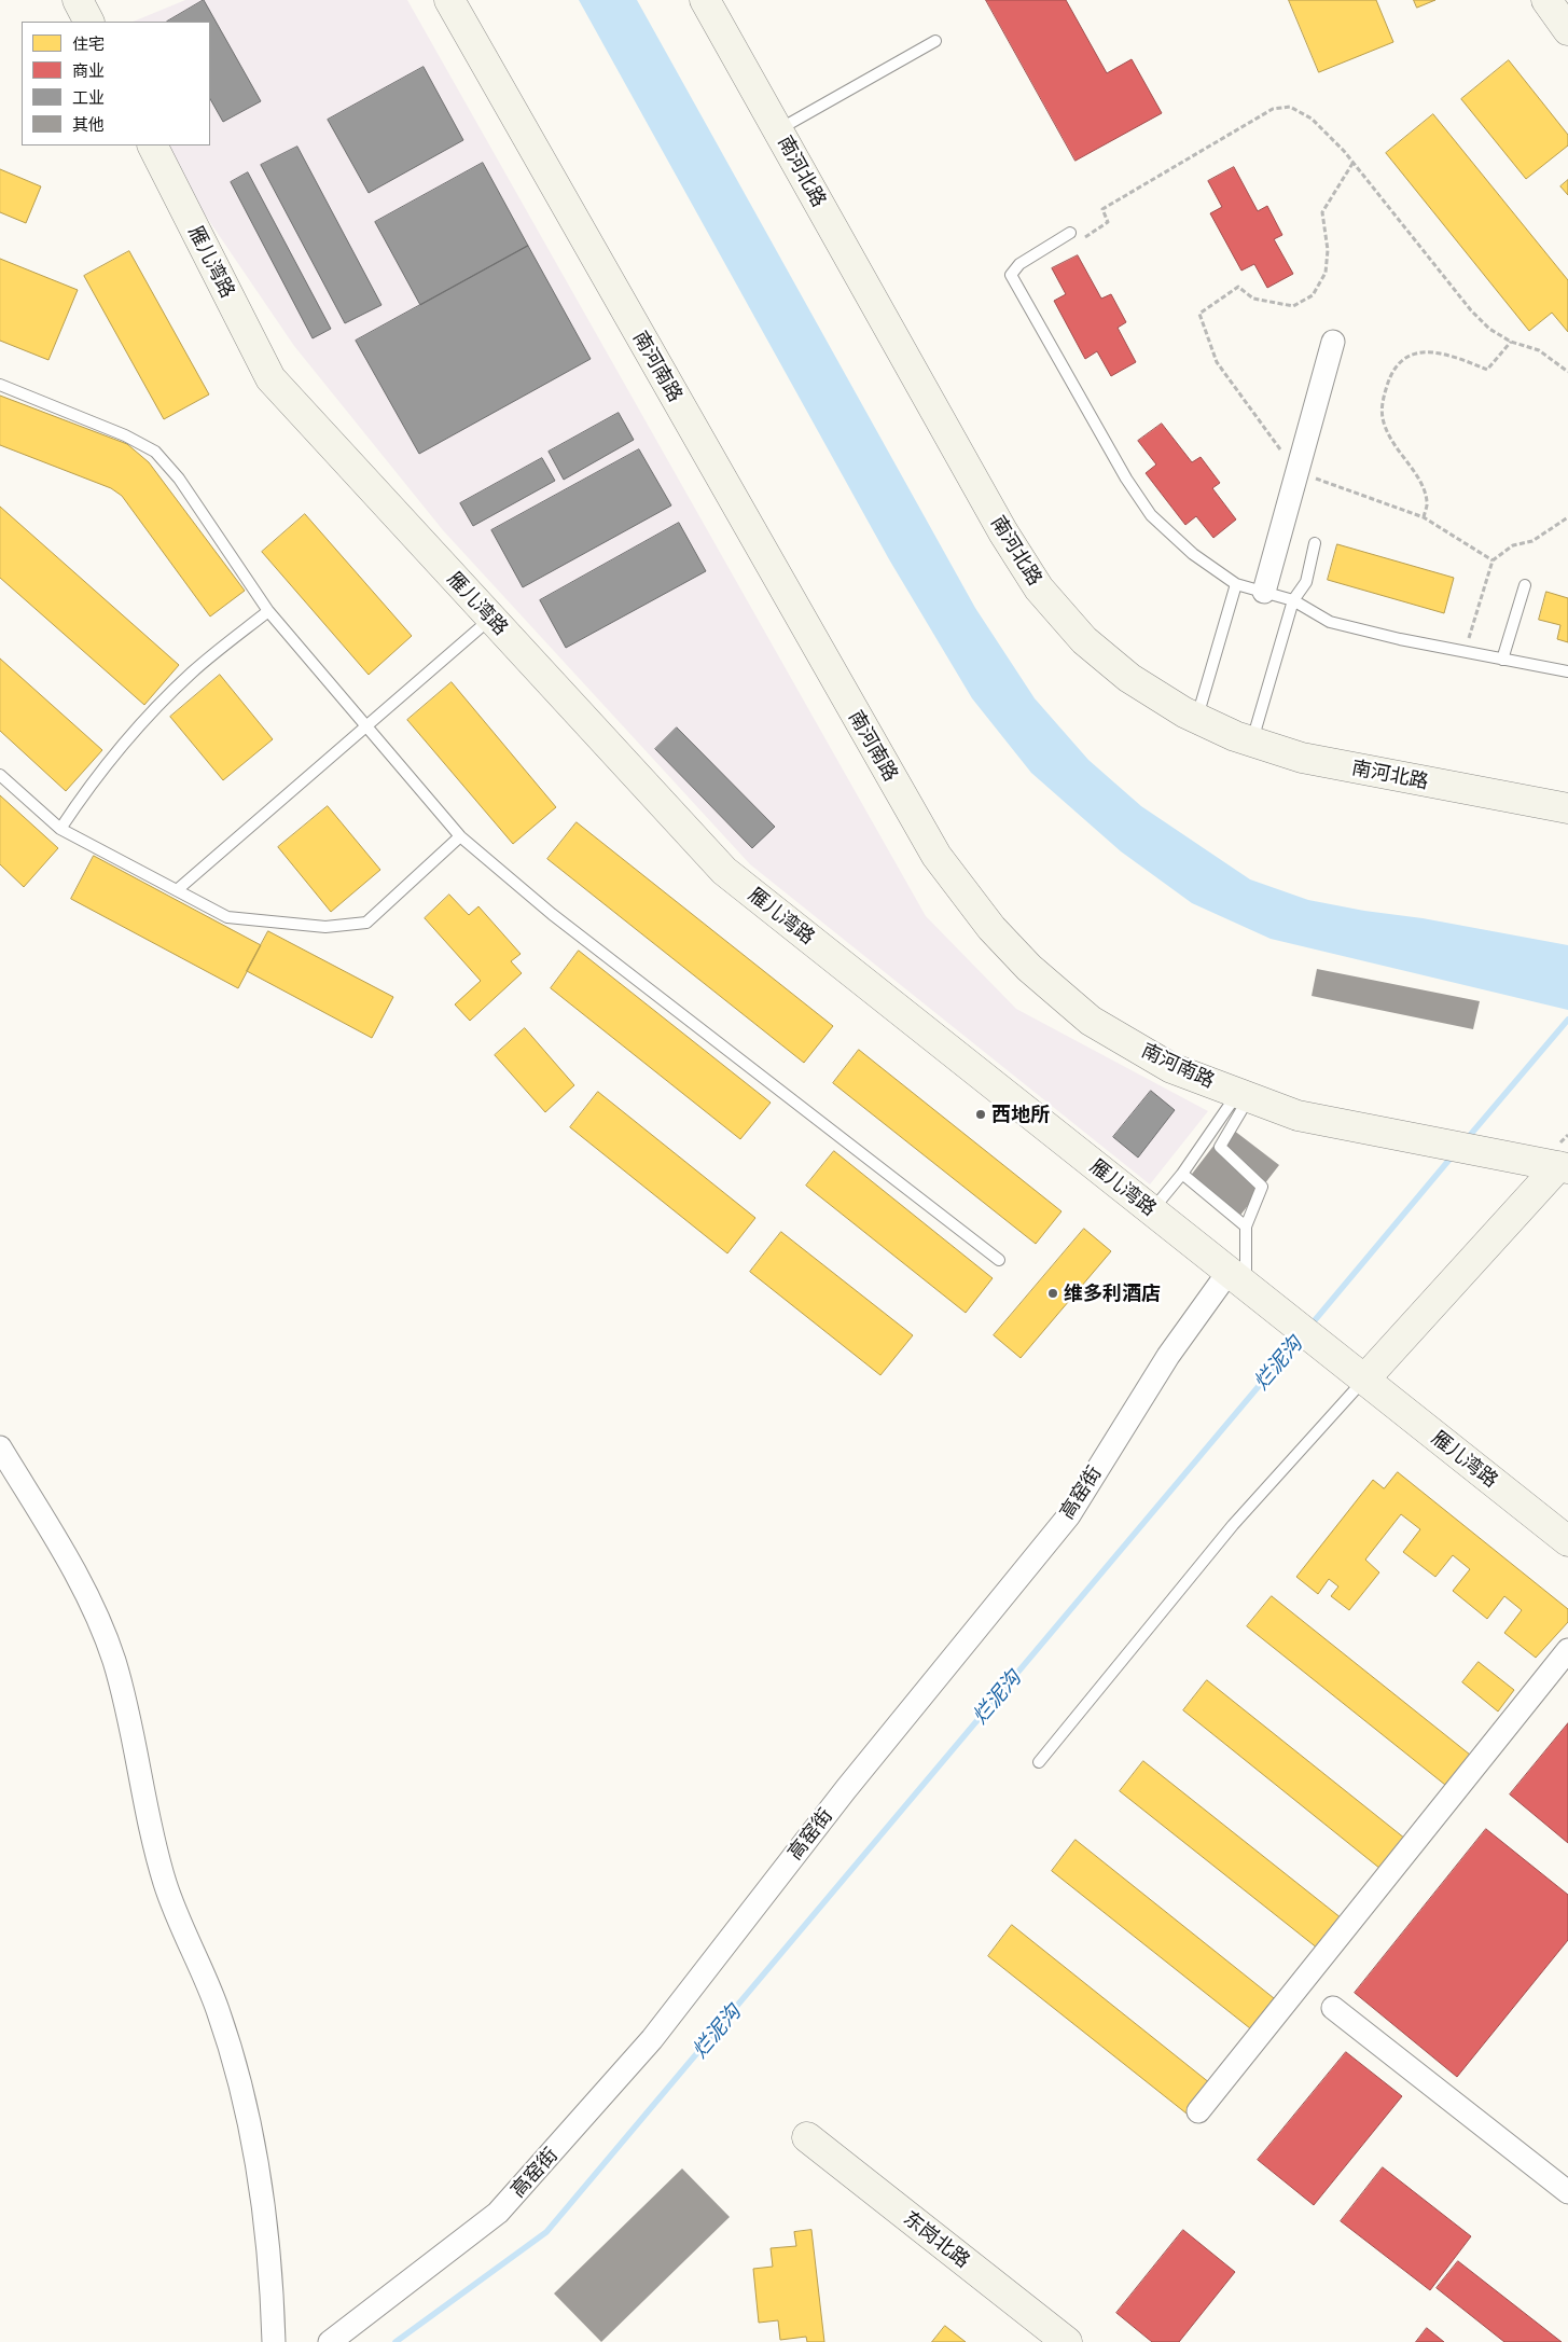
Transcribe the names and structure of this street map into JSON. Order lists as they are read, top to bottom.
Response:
{
  "streets": {
    "street": [
      "南河北路",
      "雁儿湾路",
      "南河南路",
      "高窑街",
      "东岗北路"
    ]
  },
  "crossings": [
    ["雁儿湾路", "高窑街"]
  ],
  "water": ["烂泥沟"],
  "places": ["西地所", "维多利酒店"],
  "legend": [
    "住宅",
    "商业",
    "工业",
    "其他"
  ]
}
